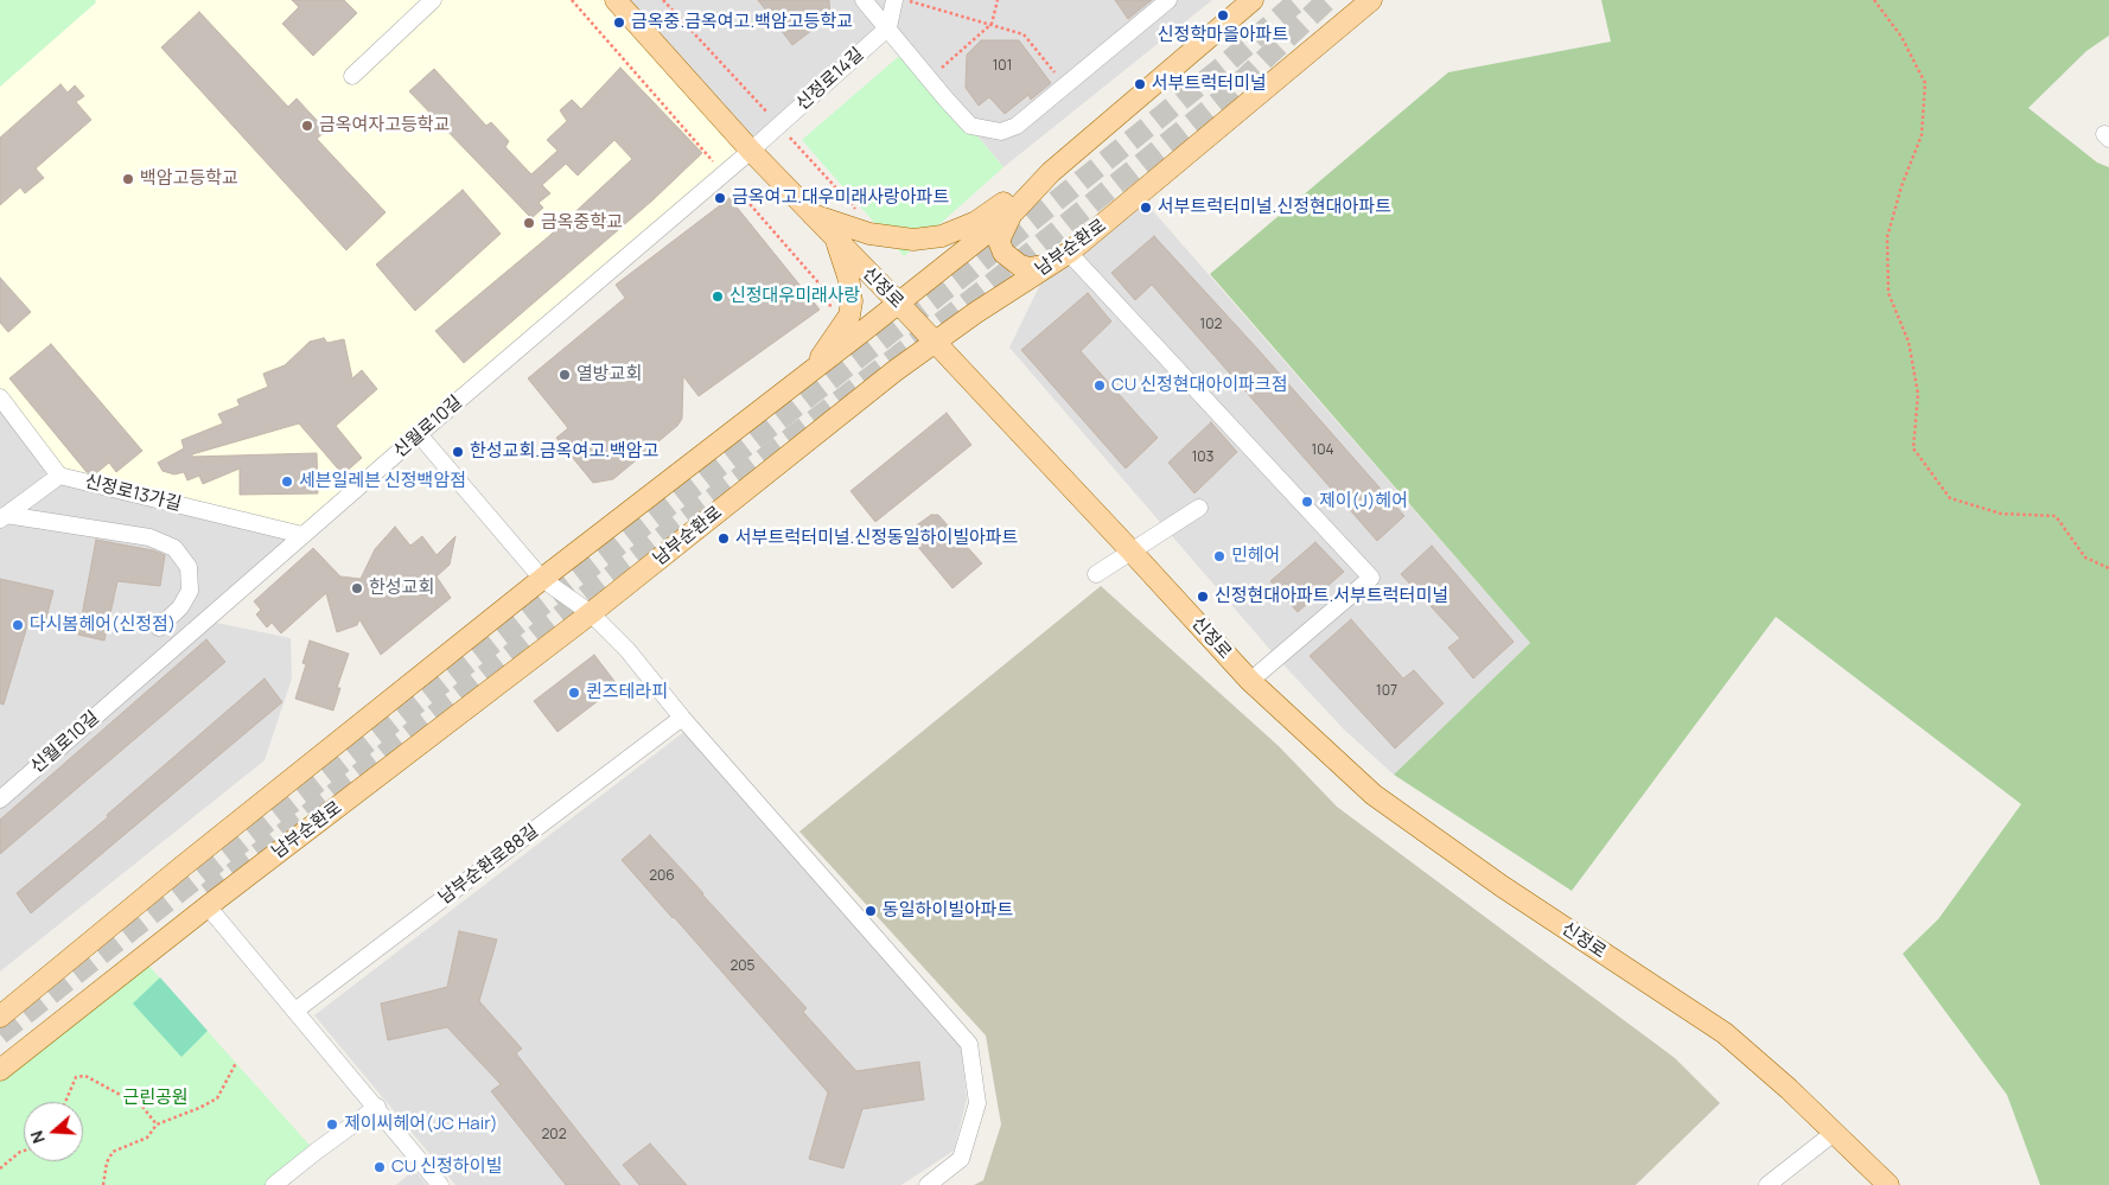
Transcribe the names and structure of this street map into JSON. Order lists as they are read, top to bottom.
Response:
{
  "streets": {
    "main road": ["남부순환로", "신정로"],
    "street": [
      "신정로14길",
      "신월로10길",
      "신정로13가길",
      "남부순환로88길"
    ]
  },
  "crossings": [
    ["신정로14길", "신정로"],
    ["신정로14길", "신월로10길"],
    ["남부순환로", "신정로"],
    ["신정로", "신월로10길"],
    ["신월로10길", "신정로13가길"]
  ],
  "parks": ["근린공원"],
  "places": [
    "신정학마을아파트",
    "금옥중.금옥여고.백암고등학교",
    "서부트럭터미널",
    "금옥여자고등학교",
    "백암고등학교",
    "금옥여고.대우미래사랑아파트",
    "서부트럭터미널.신정현대아파트",
    "금옥중학교",
    "신정대우미래사랑",
    "열방교회",
    "CU 신정현대아이파크점",
    "한성교회.금옥여고.백암고",
    "세븐일레븐 신정백암점",
    "제이(J)헤어",
    "서부트럭터미널.신정동일하이빌아파트",
    "민헤어",
    "한성교회",
    "신정현대아파트.서부트럭터미널",
    "다시봄헤어(신정점)",
    "퀸즈테라피",
    "동일하이빌아파트",
    "제이씨헤어(JC Hair)",
    "CU 신정하이빌"
  ],
  "house_numbers": [
    "101",
    "102",
    "104",
    "103",
    "107",
    "206",
    "205",
    "202"
  ],
  "north": "left"
}
